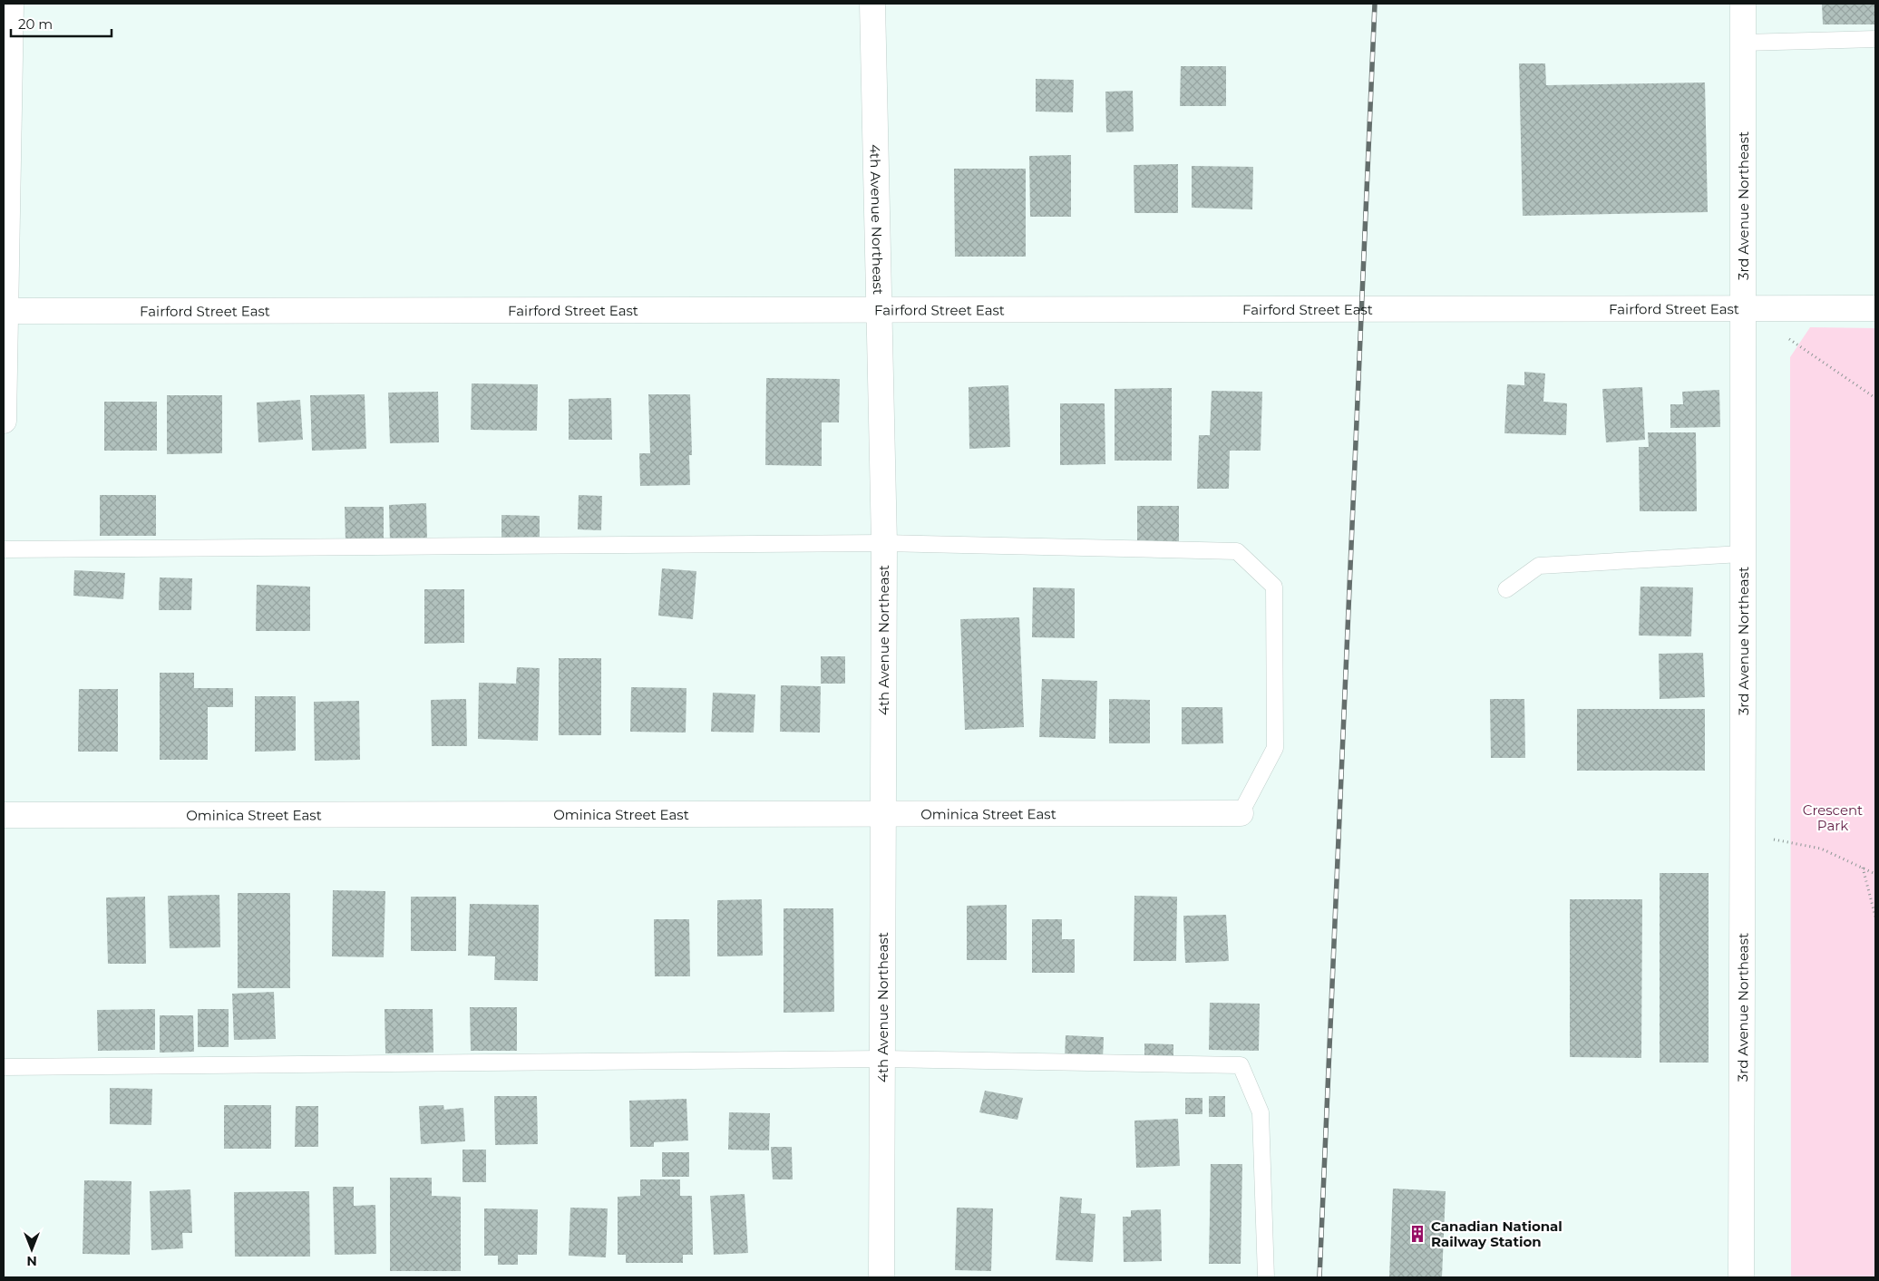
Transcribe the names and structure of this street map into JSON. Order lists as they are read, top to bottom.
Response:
{
  "streets": {
    "street": [
      "3rd Avenue Northeast",
      "4th Avenue Northeast",
      "Fairford Street East",
      "Ominica Street East"
    ]
  },
  "crossings": [
    ["3rd Avenue Northeast", "Fairford Street East"],
    ["4th Avenue Northeast", "Fairford Street East"],
    ["4th Avenue Northeast", "Ominica Street East"]
  ],
  "parks": ["Crescent Park"],
  "places": {
    "building": ["Canadian National Railway Station"]
  },
  "scale_bar": "20 m",
  "north": "bottom"
}
